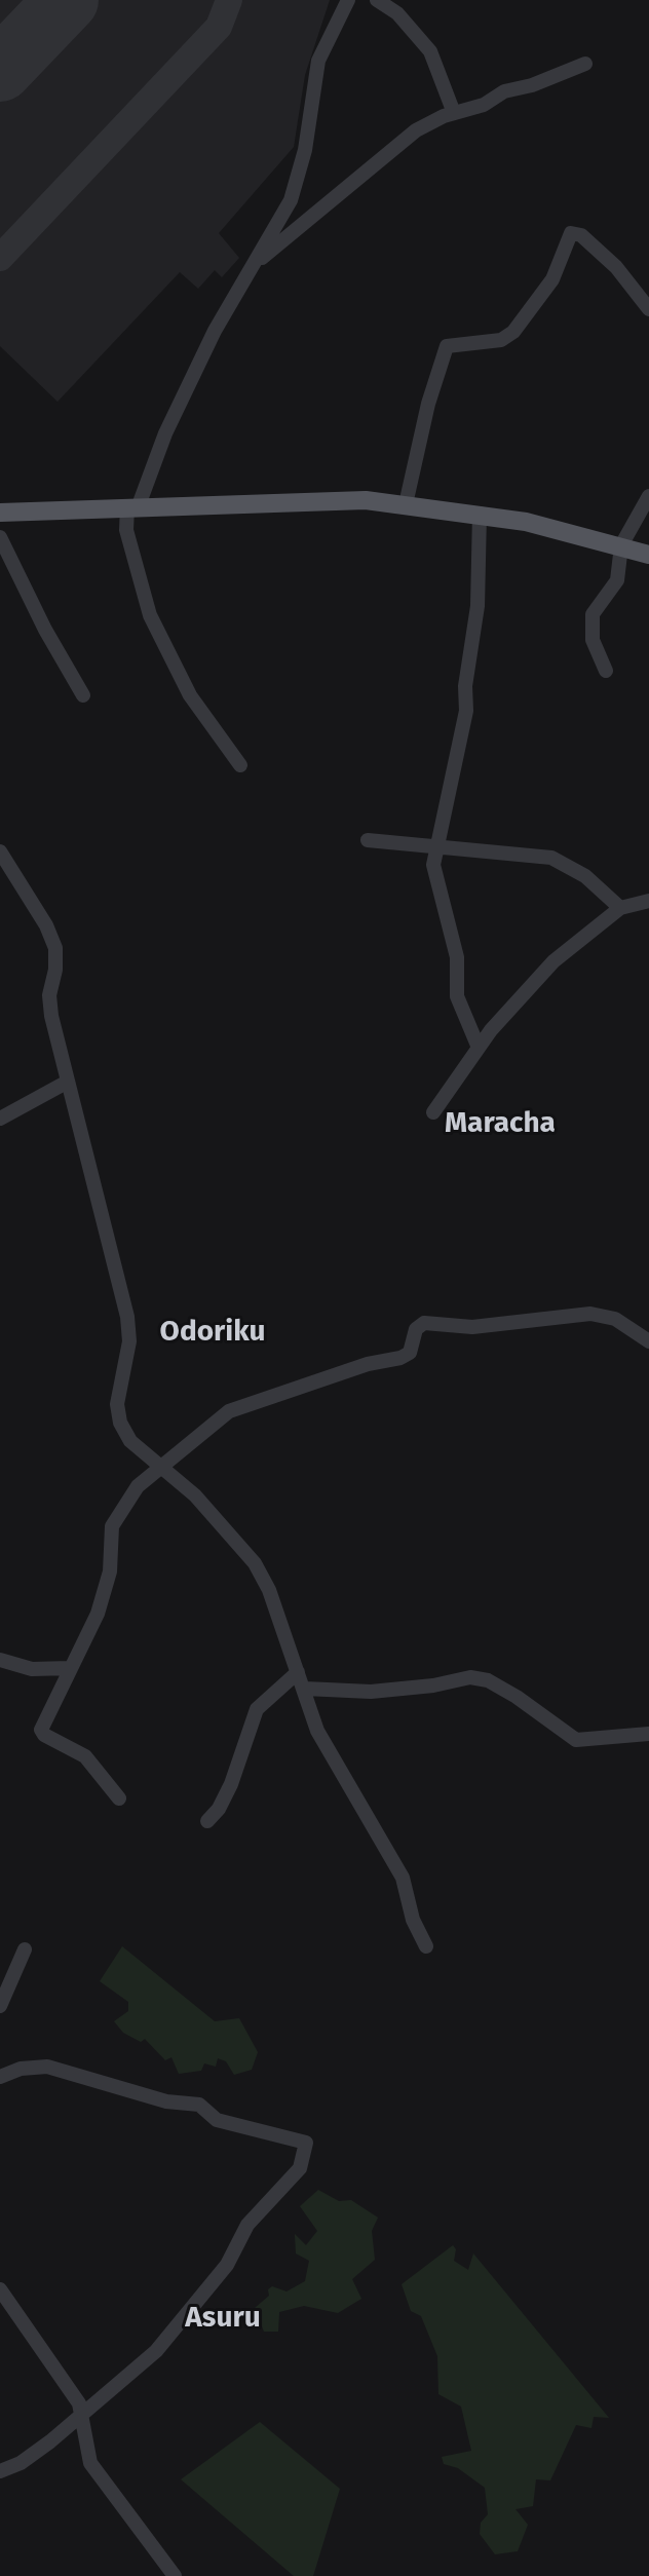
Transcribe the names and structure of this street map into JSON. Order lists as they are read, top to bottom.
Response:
{
  "districts": ["Maracha", "Odoriku", "Asuru"]
}
